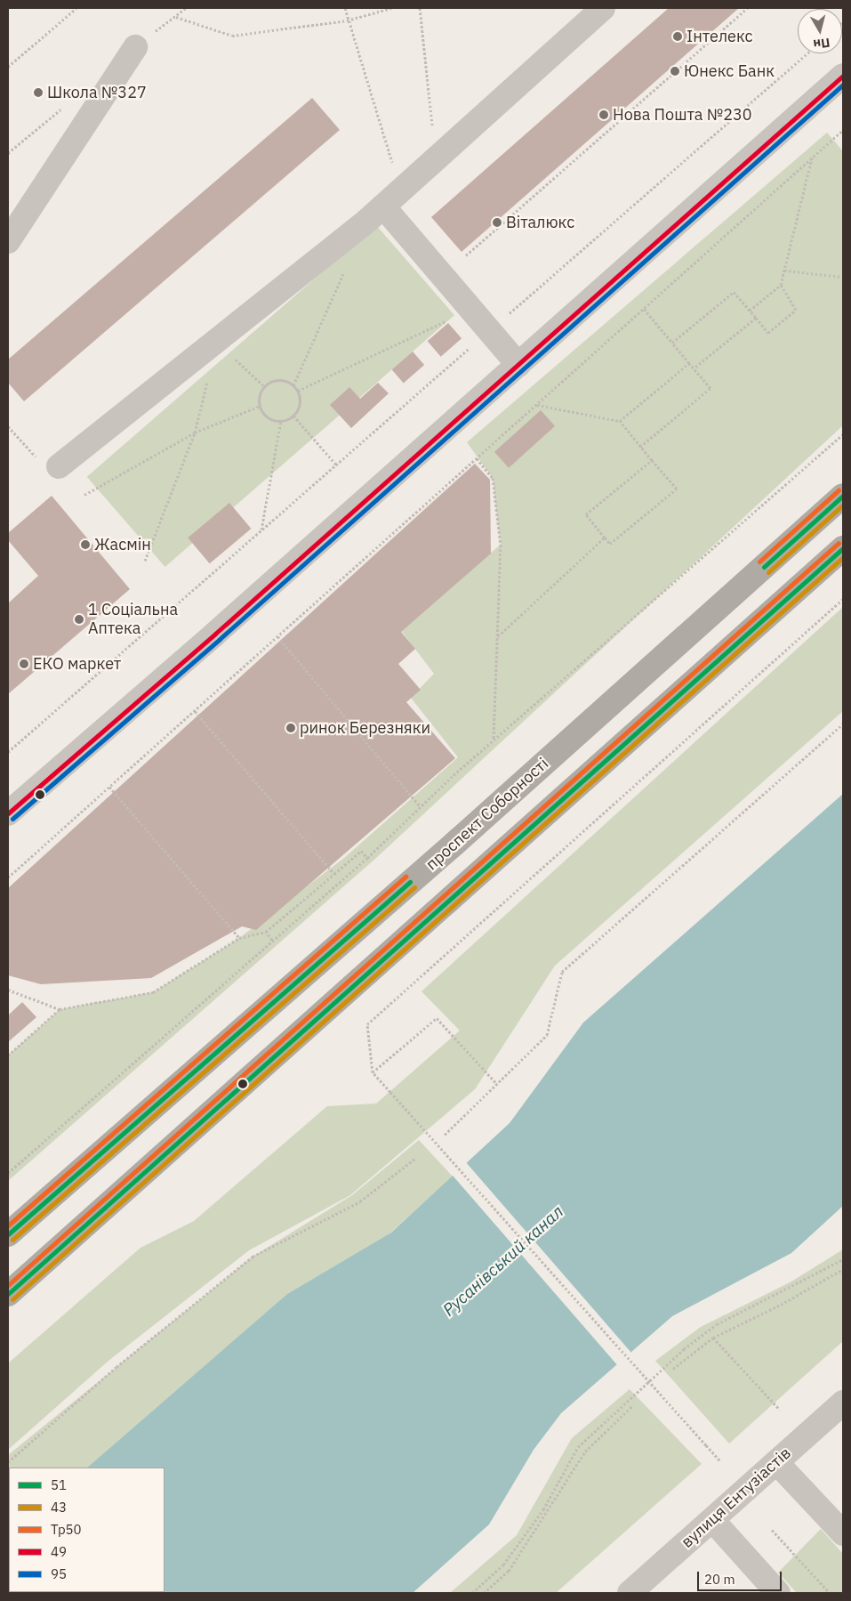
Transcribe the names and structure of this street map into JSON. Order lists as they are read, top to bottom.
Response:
{
  "streets": {
    "highway": ["проспект Соборності"],
    "street": ["вулиця Ентузіастів"]
  },
  "water": ["Русанівський канал"],
  "places": [
    "Інтелекс",
    "Юнекс Банк",
    "Школа №327",
    "Нова Пошта №230",
    "Віталюкс",
    "Жасмін",
    "1 Соціальна Аптека",
    "ЕКО маркет",
    "ринок Березняки"
  ],
  "lines": [
    "transit line 49",
    "transit line 95",
    "transit line Тр50",
    "transit line 51",
    "transit line 43"
  ],
  "legend": [
    "51",
    "43",
    "Тр50",
    "49",
    "95"
  ],
  "scale_bar": "20 m",
  "north": "bottom"
}
